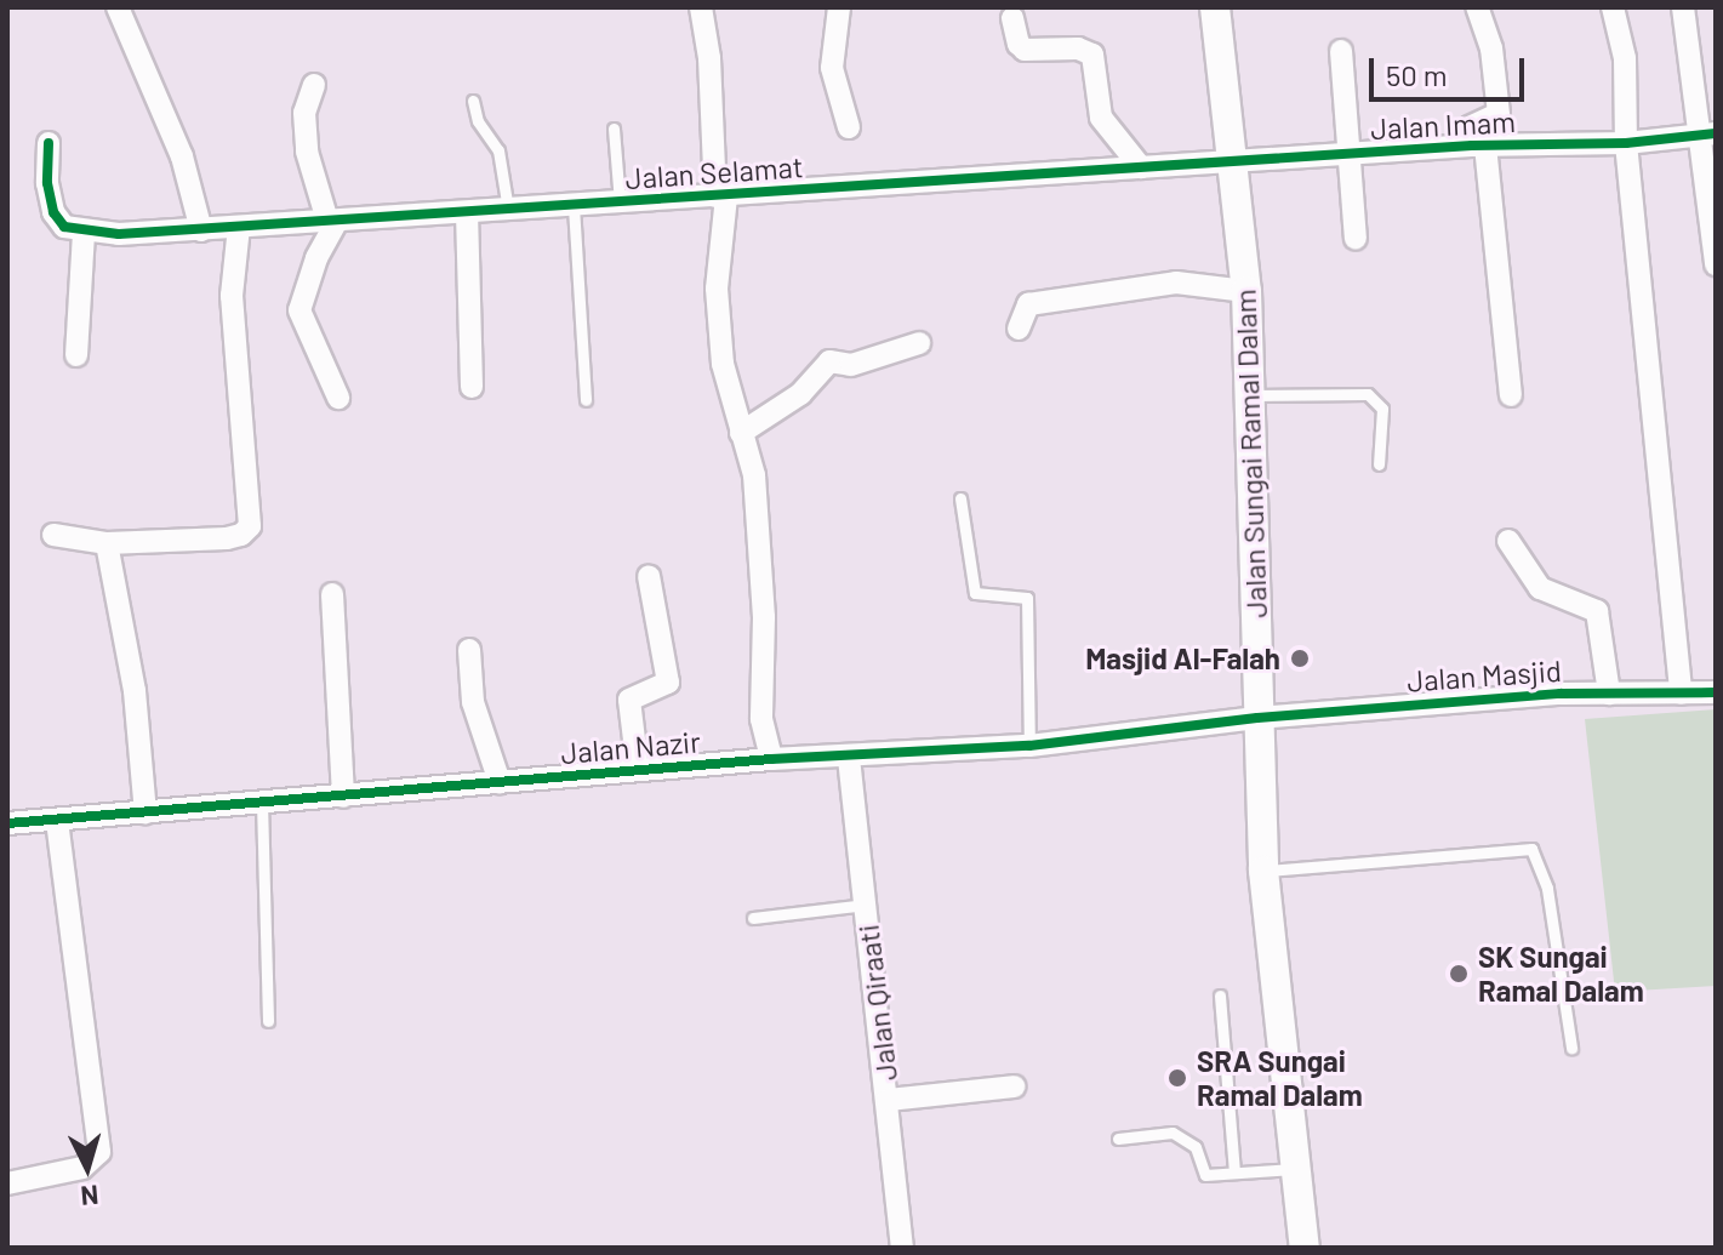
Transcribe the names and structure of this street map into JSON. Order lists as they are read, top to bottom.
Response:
{
  "streets": {
    "street": [
      "Jalan Imam",
      "Jalan Selamat",
      "Jalan Sungai Ramal Dalam",
      "Jalan Masjid",
      "Jalan Nazir",
      "Jalan Qiraati"
    ]
  },
  "crossings": [
    ["Jalan Imam", "Jalan Selamat"],
    ["Jalan Imam", "Jalan Sungai Ramal Dalam"],
    ["Jalan Selamat", "Jalan Sungai Ramal Dalam"],
    ["Jalan Sungai Ramal Dalam", "Jalan Masjid"],
    ["Jalan Sungai Ramal Dalam", "Jalan Nazir"],
    ["Jalan Masjid", "Jalan Nazir"],
    ["Jalan Nazir", "Jalan Qiraati"]
  ],
  "places": ["Masjid Al-Falah", "SK Sungai Ramal Dalam", "SRA Sungai Ramal Dalam"],
  "scale_bar": "50 m",
  "north": "bottom"
}
